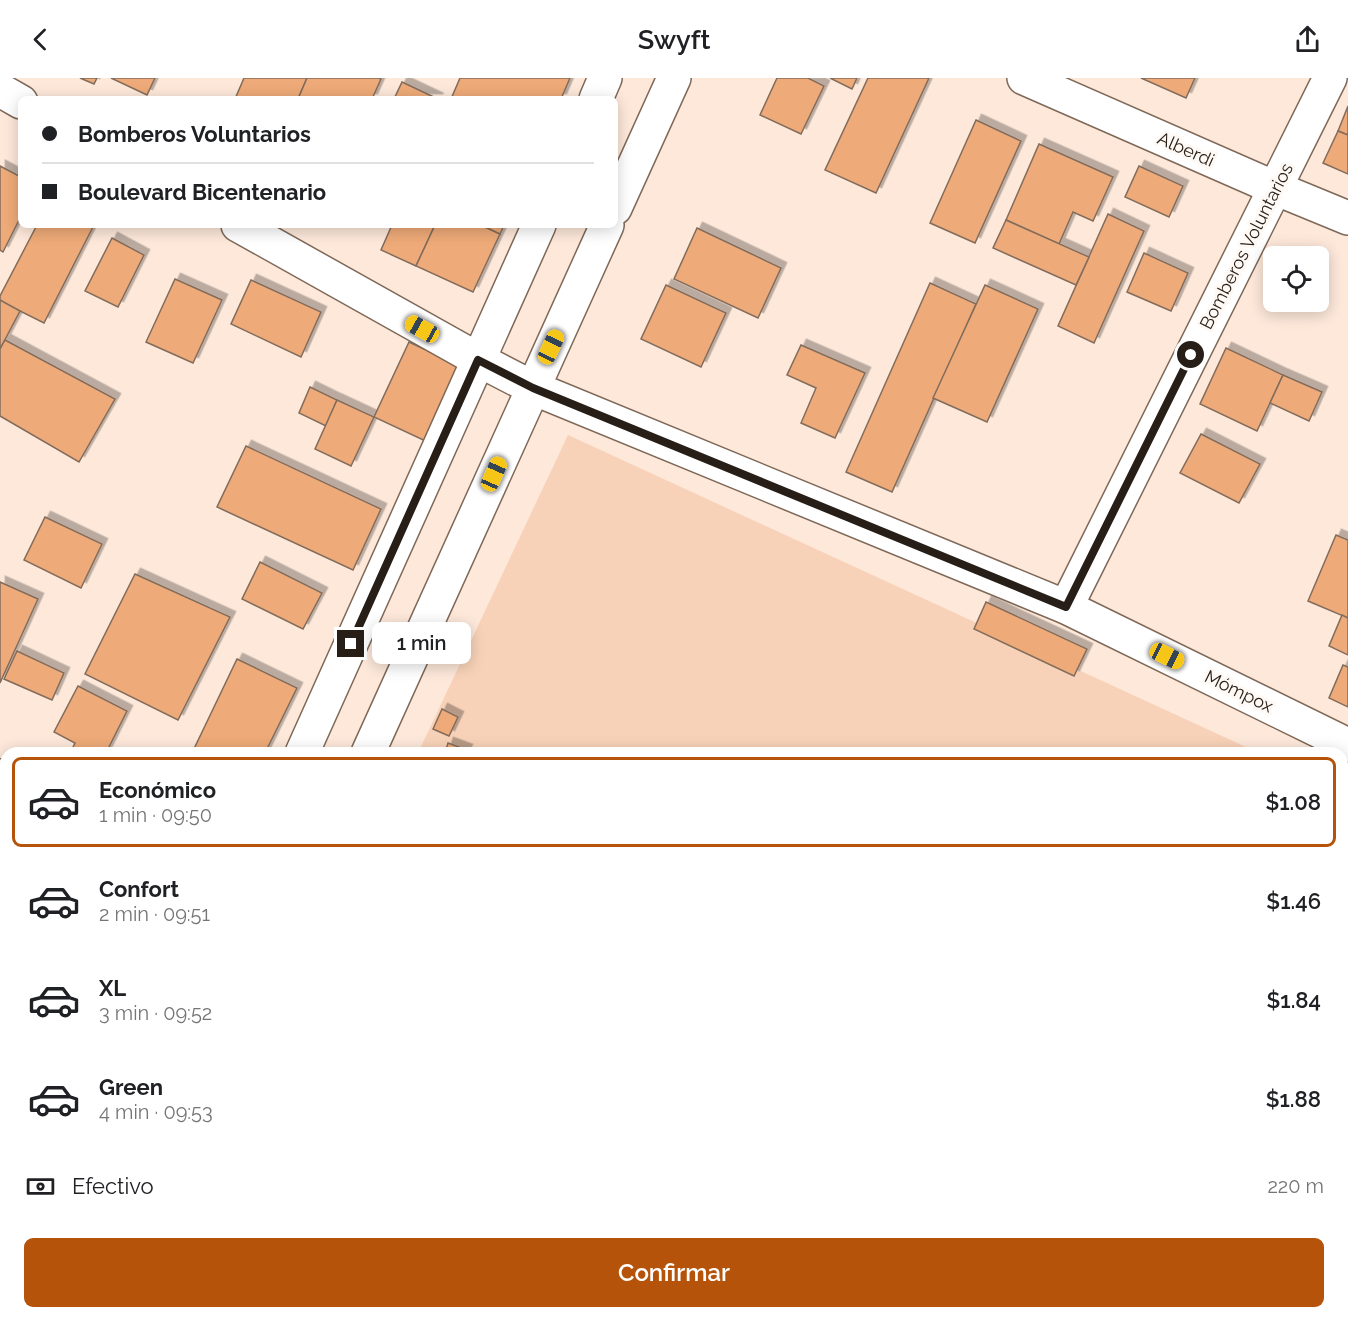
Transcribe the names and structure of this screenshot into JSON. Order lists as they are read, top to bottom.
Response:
{
  "streets": {
    "street": ["Alberdi", "Bomberos Voluntarios", "Mómpox"]
  },
  "crossings": [
    ["Alberdi", "Bomberos Voluntarios"],
    ["Bomberos Voluntarios", "Mómpox"]
  ],
  "page": {
    "header": "Swyft",
    "banner": ["Bomberos Voluntarios", "Boulevard Bicentenario"],
    "bubble": "1 min",
    "list": [
      {
        "name": "Económico",
        "note": "1 min · 09:50",
        "value": "$1.08"
      },
      {
        "name": "Confort",
        "note": "2 min · 09:51",
        "value": "$1.46"
      },
      {
        "name": "XL",
        "note": "3 min · 09:52",
        "value": "$1.84"
      },
      {
        "name": "Green",
        "note": "4 min · 09:53",
        "value": "$1.88"
      }
    ],
    "pay": ["Efectivo", "220 m"],
    "buttons": "Confirmar"
  }
}
